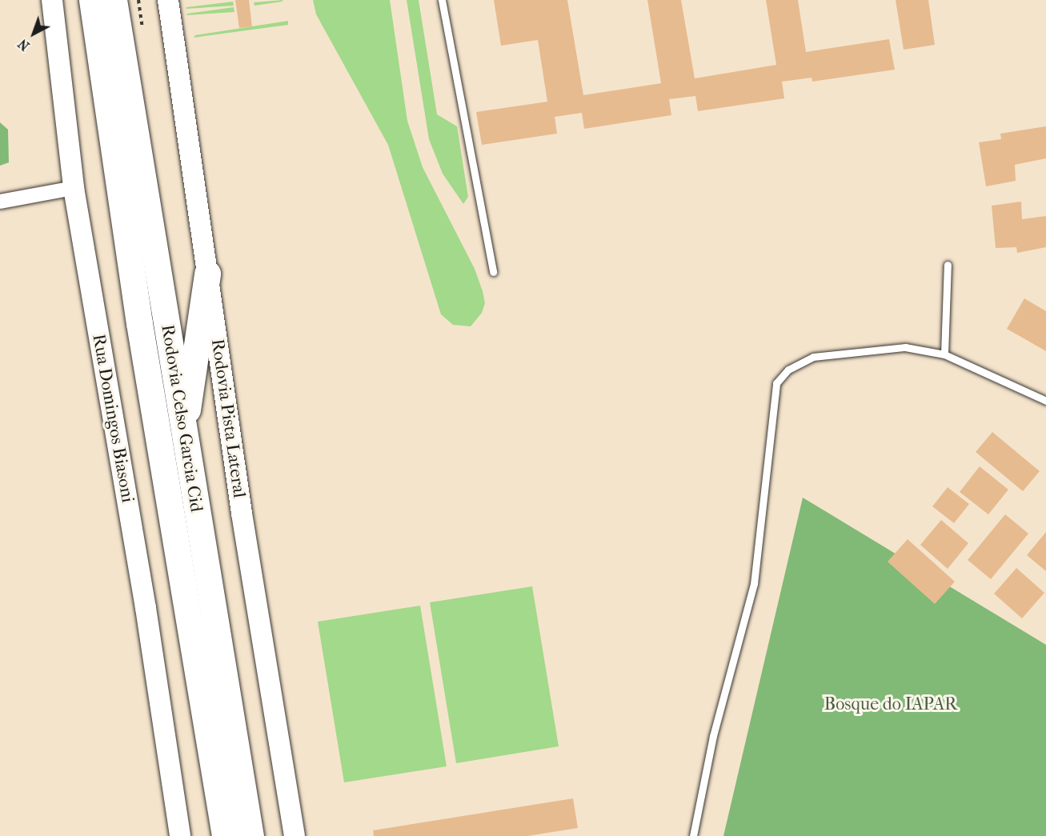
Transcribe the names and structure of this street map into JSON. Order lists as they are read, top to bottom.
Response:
{
  "streets": {
    "highway": ["Rodovia Celso Garcia Cid"],
    "main road": ["Rua Domingos Biasoni", "Rodovia Pista Lateral"]
  },
  "parks": ["Bosque do IAPAR"],
  "north": "bottom left"
}
